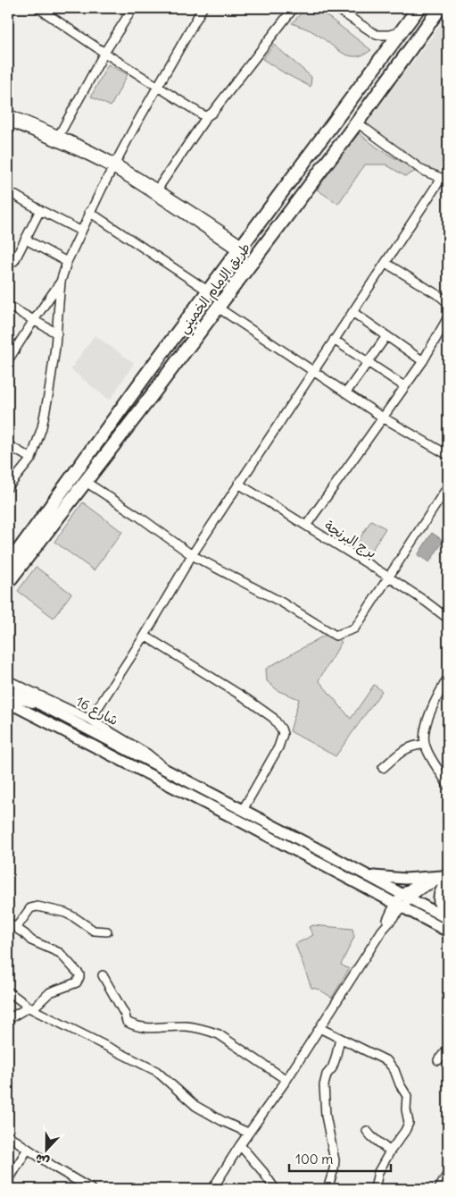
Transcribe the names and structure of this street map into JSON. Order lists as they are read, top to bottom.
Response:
{
  "streets": {
    "highway": ["طريق الإمام الخميني"],
    "street": ["برج البرنجة", "شارع 16"]
  },
  "scale_bar": "100 m",
  "north": "bottom"
}
